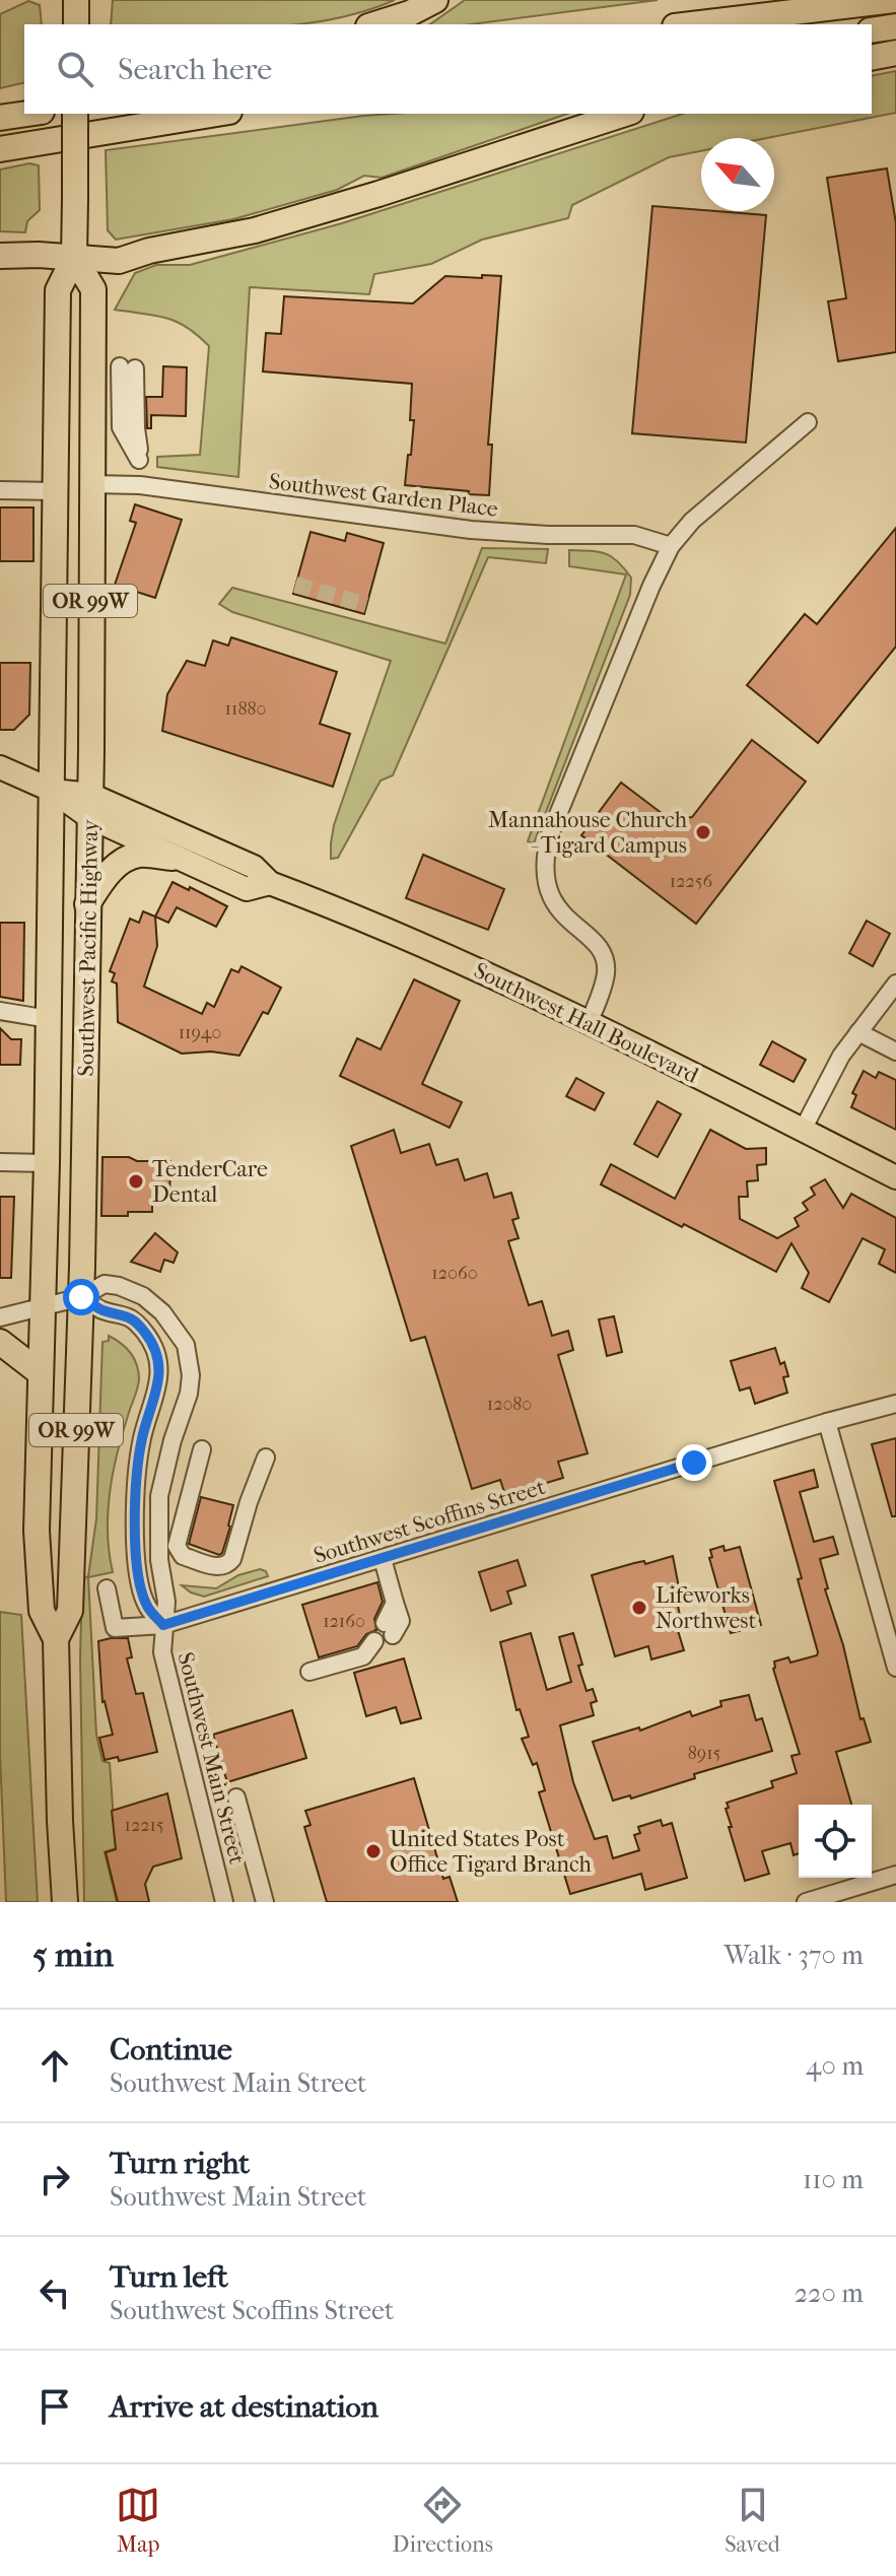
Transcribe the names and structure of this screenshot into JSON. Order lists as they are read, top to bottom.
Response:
{
  "streets": {
    "highway": ["OR 99W", "Southwest Pacific Highway"],
    "main road": ["Southwest Hall Boulevard"],
    "street": ["Southwest Garden Place", "Southwest Scoffins Street", "Southwest Main Street"]
  },
  "crossings": [
    ["Southwest Garden Place", "Southwest Pacific Highway"],
    ["Southwest Pacific Highway", "Southwest Hall Boulevard"],
    ["Southwest Pacific Highway", "Southwest Main Street"],
    ["Southwest Scoffins Street", "Southwest Main Street"]
  ],
  "places": [
    "Mannahouse Church - Tigard Campus",
    "TenderCare Dental",
    "Lifeworks Northwest",
    "United States Post Office Tigard Branch"
  ],
  "house_numbers": [
    "11880",
    "12256",
    "11940",
    "12060",
    "12080",
    "12160",
    "8915",
    "12215"
  ],
  "north": "top left",
  "page": {
    "search": "Search here",
    "heading": ["5 min", "Walk · 370 m"],
    "list": [
      ["Continue", "Southwest Main Street", "40 m"],
      ["Turn right", "Southwest Main Street", "110 m"],
      ["Turn left", "Southwest Scoffins Street", "220 m"],
      "Arrive at destination"
    ],
    "nav": ["Map", "Directions", "Saved"]
  }
}
